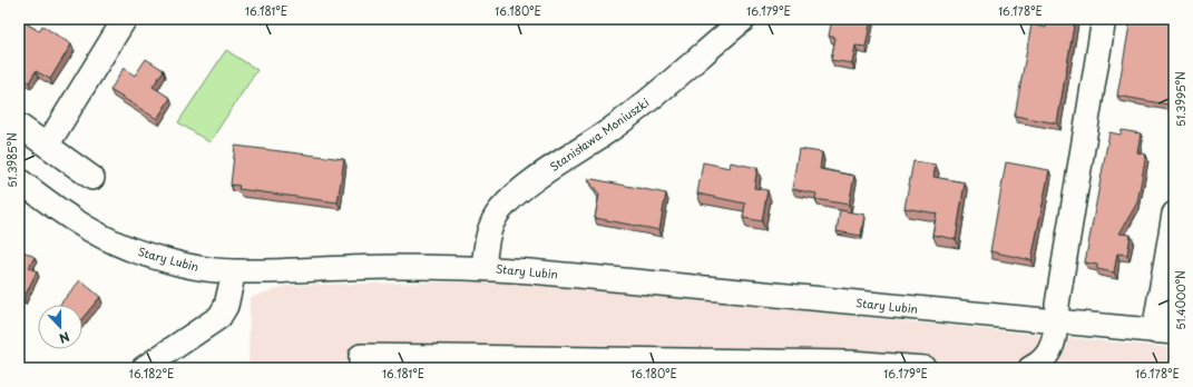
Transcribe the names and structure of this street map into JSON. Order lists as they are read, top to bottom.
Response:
{
  "streets": {
    "street": ["Stanisława Moniuszki", "Stary Lubin"]
  },
  "crossings": [
    ["Stanisława Moniuszki", "Stary Lubin"]
  ],
  "north": "bottom",
  "coordinates": [
    "16.181°E",
    "16.180°E",
    "16.179°E",
    "16.178°E",
    "51.3995°N",
    "51.3985°N",
    "51.4000°N",
    "16.182°E"
  ]
}
